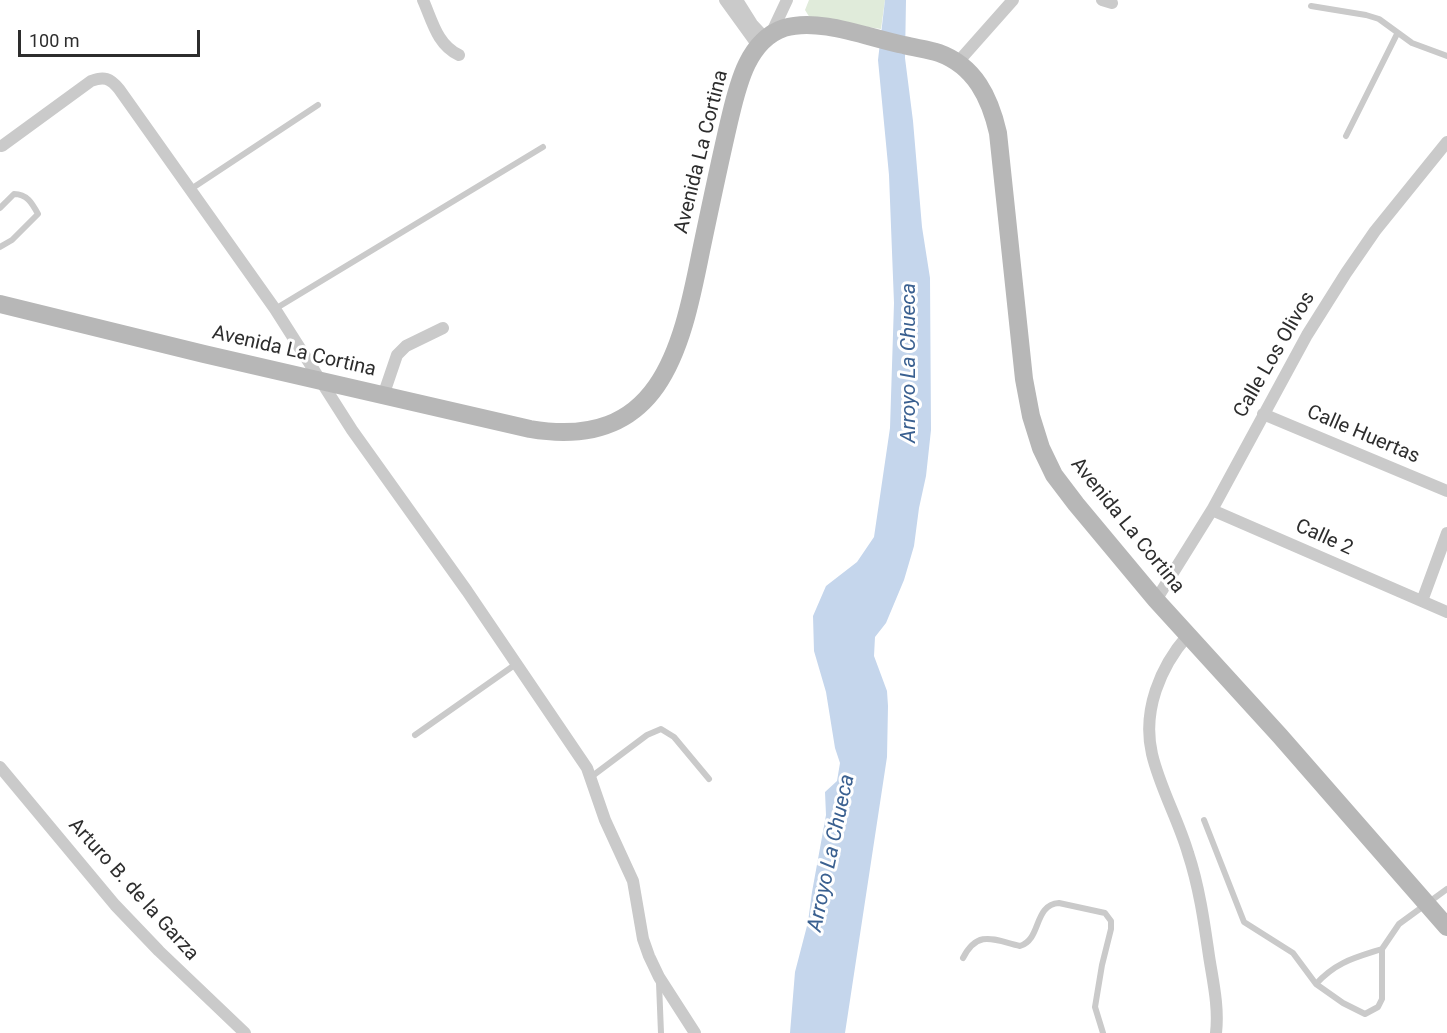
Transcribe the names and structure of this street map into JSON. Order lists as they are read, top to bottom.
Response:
{
  "streets": {
    "main road": ["Avenida La Cortina"],
    "street": [
      "Calle Los Olivos",
      "Calle Huertas",
      "Calle 2",
      "Arturo B. de la Garza"
    ]
  },
  "crossings": [
    ["Avenida La Cortina", "Calle Los Olivos"],
    ["Calle Los Olivos", "Calle Huertas"],
    ["Calle Los Olivos", "Calle 2"]
  ],
  "water": ["Arroyo La Chueca"],
  "scale_bar": "100 m"
}
